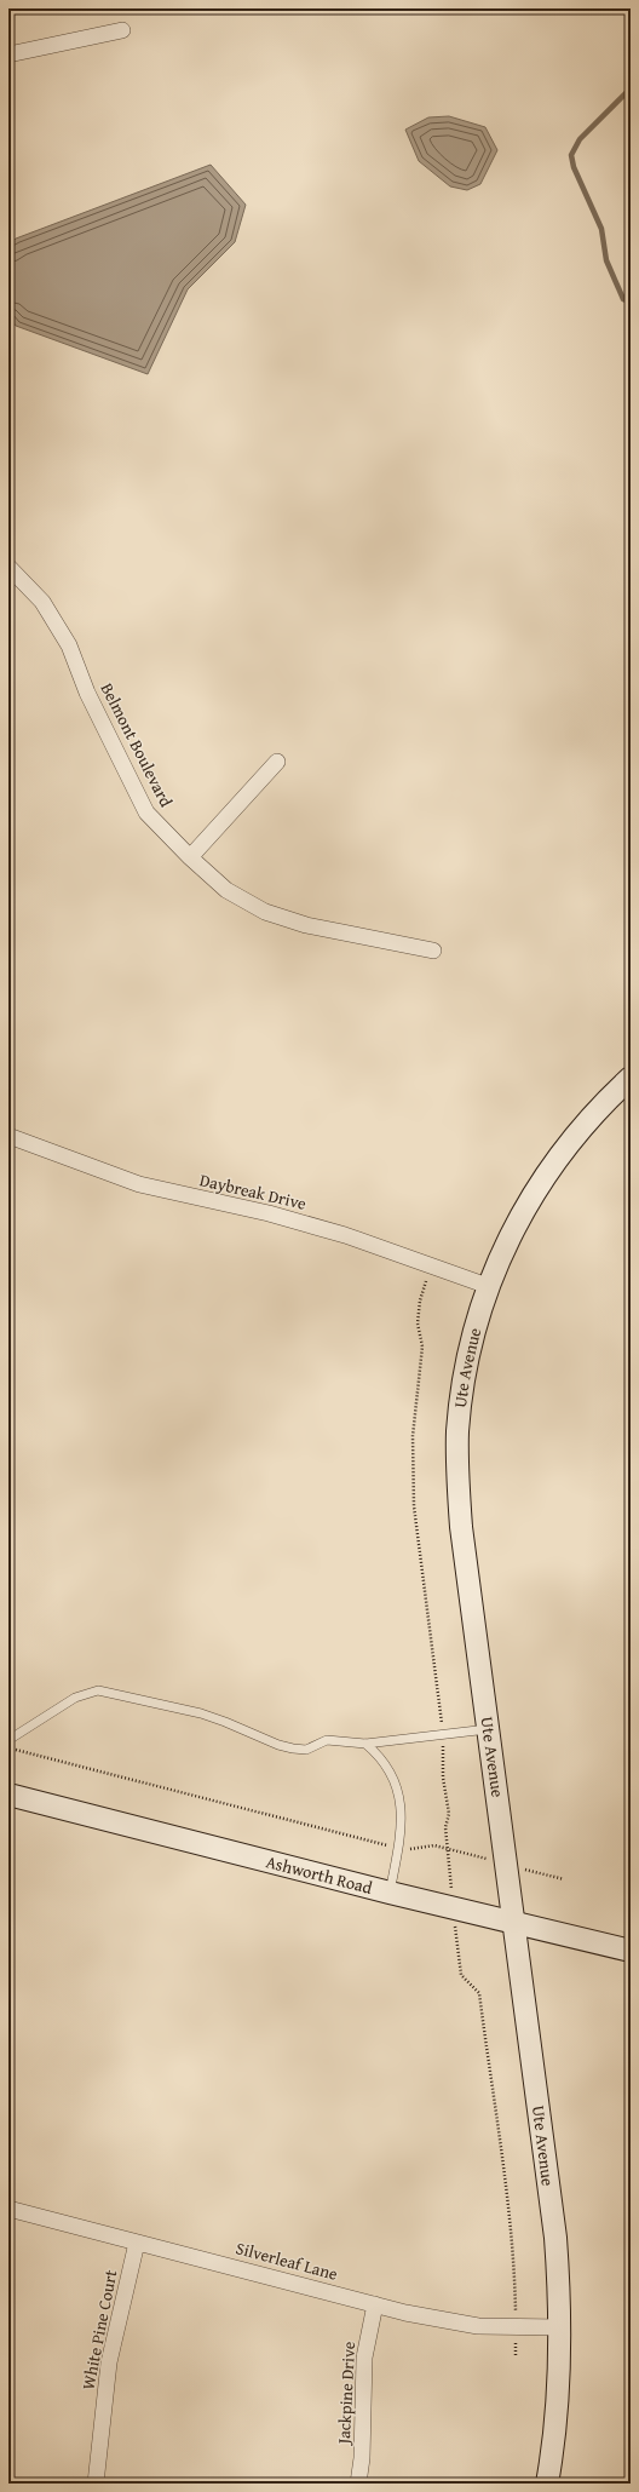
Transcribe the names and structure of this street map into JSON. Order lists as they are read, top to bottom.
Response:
{
  "streets": {
    "main road": ["Ute Avenue", "Ashworth Road"],
    "street": [
      "Belmont Boulevard",
      "Daybreak Drive",
      "Silverleaf Lane",
      "White Pine Court",
      "Jackpine Drive"
    ]
  },
  "crossings": [
    ["Daybreak Drive", "Ute Avenue"],
    ["Ute Avenue", "Ashworth Road"],
    ["Ute Avenue", "Silverleaf Lane"],
    ["Silverleaf Lane", "White Pine Court"],
    ["Silverleaf Lane", "Jackpine Drive"]
  ]
}
